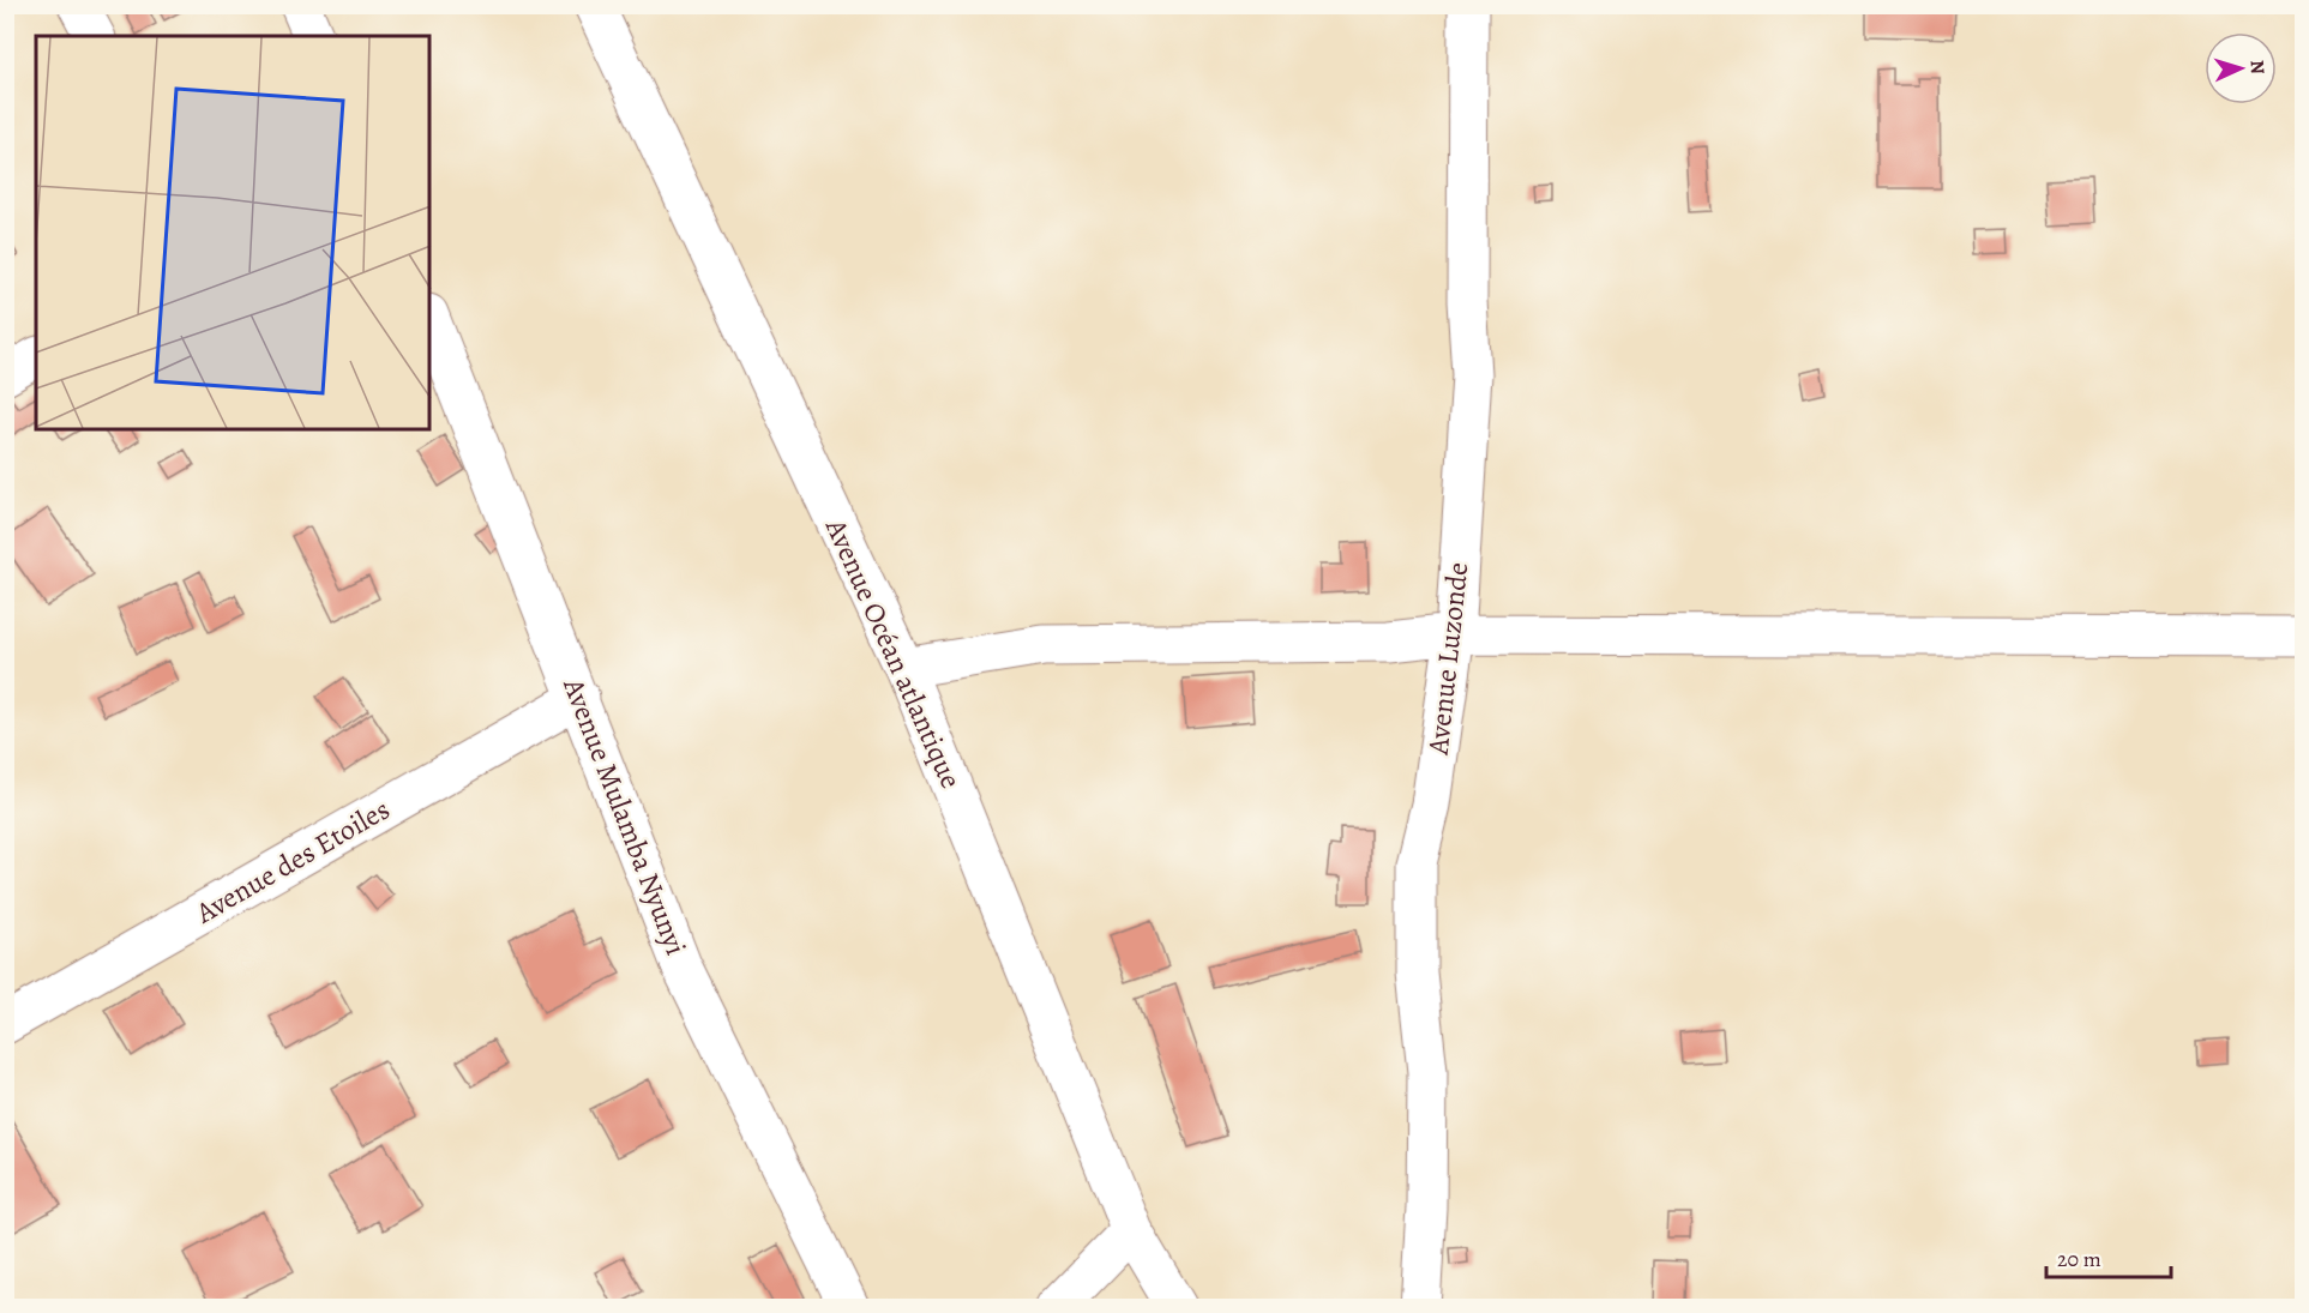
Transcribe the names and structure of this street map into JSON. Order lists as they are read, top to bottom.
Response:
{
  "streets": {
    "street": [
      "Avenue Océan atlantique",
      "Avenue Luzonde",
      "Avenue Mulamba Nyunyi",
      "Avenue des Etoiles"
    ]
  },
  "crossings": [
    ["Avenue Mulamba Nyunyi", "Avenue des Etoiles"]
  ],
  "scale_bar": "20 m",
  "north": "right"
}
